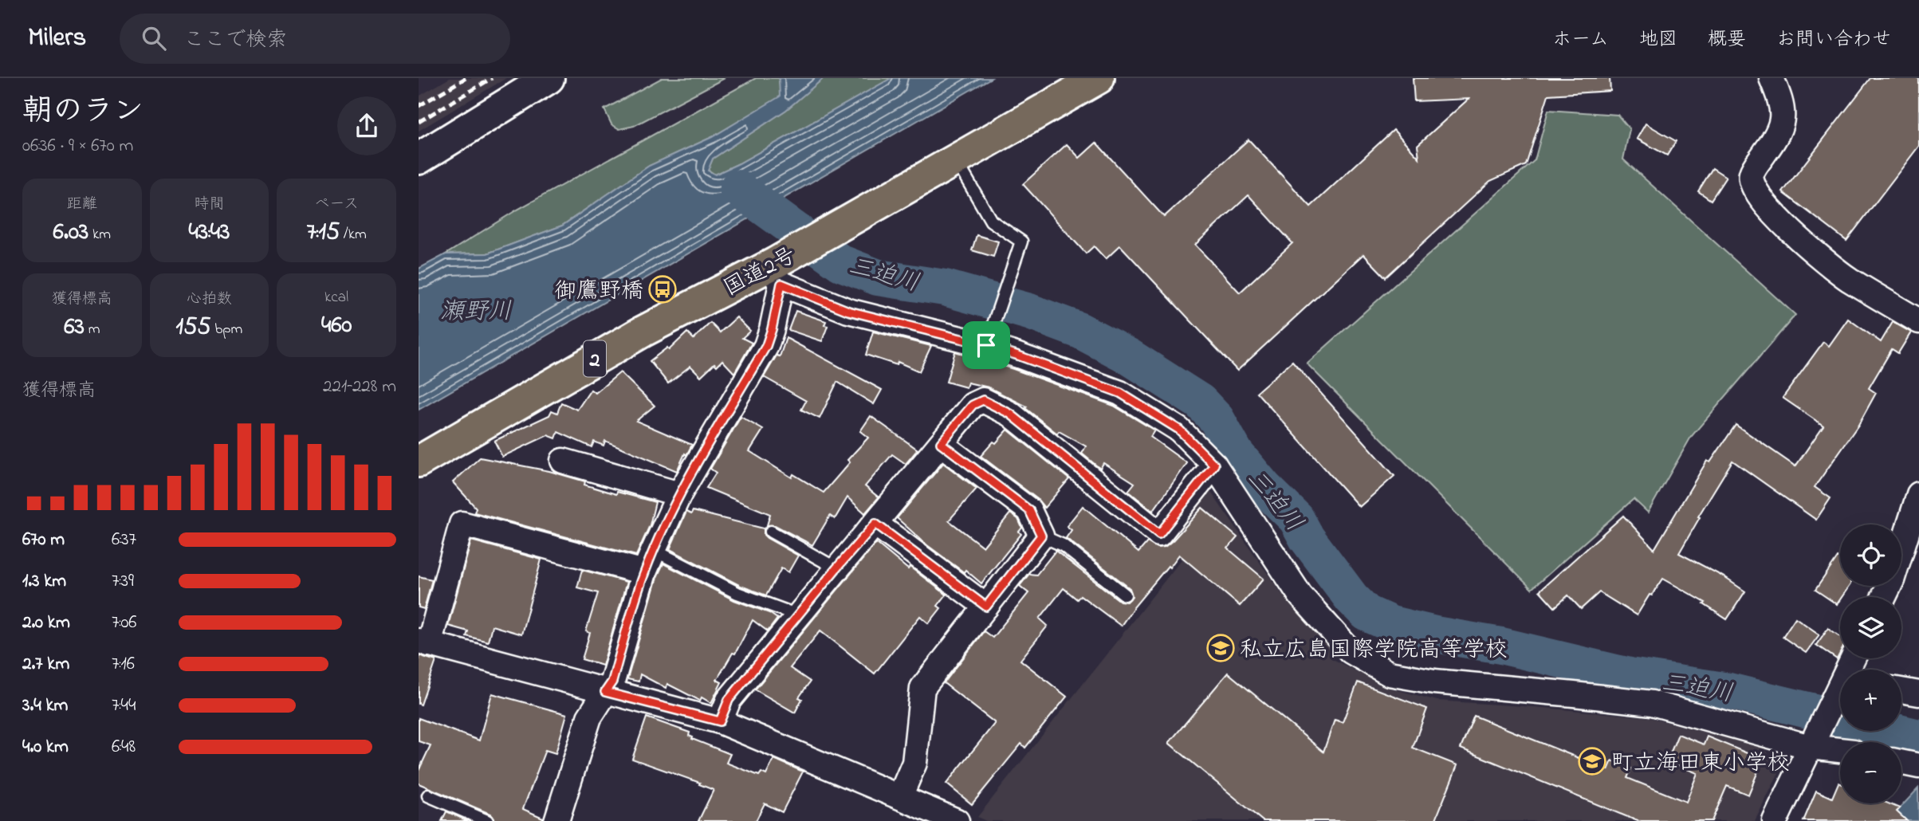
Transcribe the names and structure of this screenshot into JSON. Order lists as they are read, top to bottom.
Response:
{
  "streets": {
    "highway": ["国道2号", "2"]
  },
  "water": ["三迫川", "瀬野川"],
  "places": {
    "bus stop": ["御鷹野橋"],
    "school or university": ["私立広島国際学院高等学校", "町立海田東小学校"]
  },
  "page": {
    "header": "Milers",
    "search": "ここで検索",
    "nav": [
      "ホーム",
      "地図",
      "概要",
      "お問い合わせ"
    ],
    "heading": ["朝のラン", "06:36 · 9 × 670 m"],
    "stats": [
      ["距離", "6.03 km"],
      ["時間", "43:43"],
      ["ペース", "7:15 /km"],
      ["獲得標高", "63 m"],
      ["心拍数", "155 bpm"],
      ["kcal", "460"]
    ],
    "chart": ["獲得標高", "221–228 m"],
    "list": [
      {
        "name": "670 m",
        "note": "6:37"
      },
      {
        "name": "1.3 km",
        "note": "7:39"
      },
      {
        "name": "2.0 km",
        "note": "7:06"
      },
      {
        "name": "2.7 km",
        "note": "7:16"
      },
      {
        "name": "3.4 km",
        "note": "7:44"
      },
      {
        "name": "4.0 km",
        "note": "6:48"
      }
    ],
    "map_buttons": ["+", "−"]
  }
}
